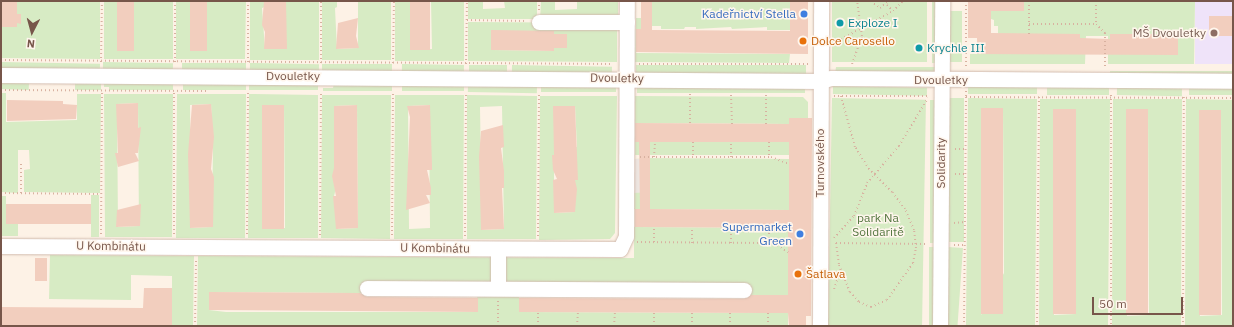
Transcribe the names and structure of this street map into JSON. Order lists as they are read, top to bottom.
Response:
{
  "streets": {
    "street": [
      "Dvouletky",
      "Turnovského",
      "Solidarity",
      "U Kombinátu"
    ]
  },
  "crossings": [
    ["Dvouletky", "Turnovského"],
    ["Dvouletky", "Solidarity"],
    ["Dvouletky", "U Kombinátu"]
  ],
  "parks": ["park Na Solidaritě"],
  "places": [
    "Kadeřnictví Stella",
    "Exploze I",
    "MŠ Dvouletky",
    "Dolce Carosello",
    "Krychle III",
    "Supermarket Green",
    "Šatlava"
  ],
  "scale_bar": "50 m",
  "north": "bottom"
}
